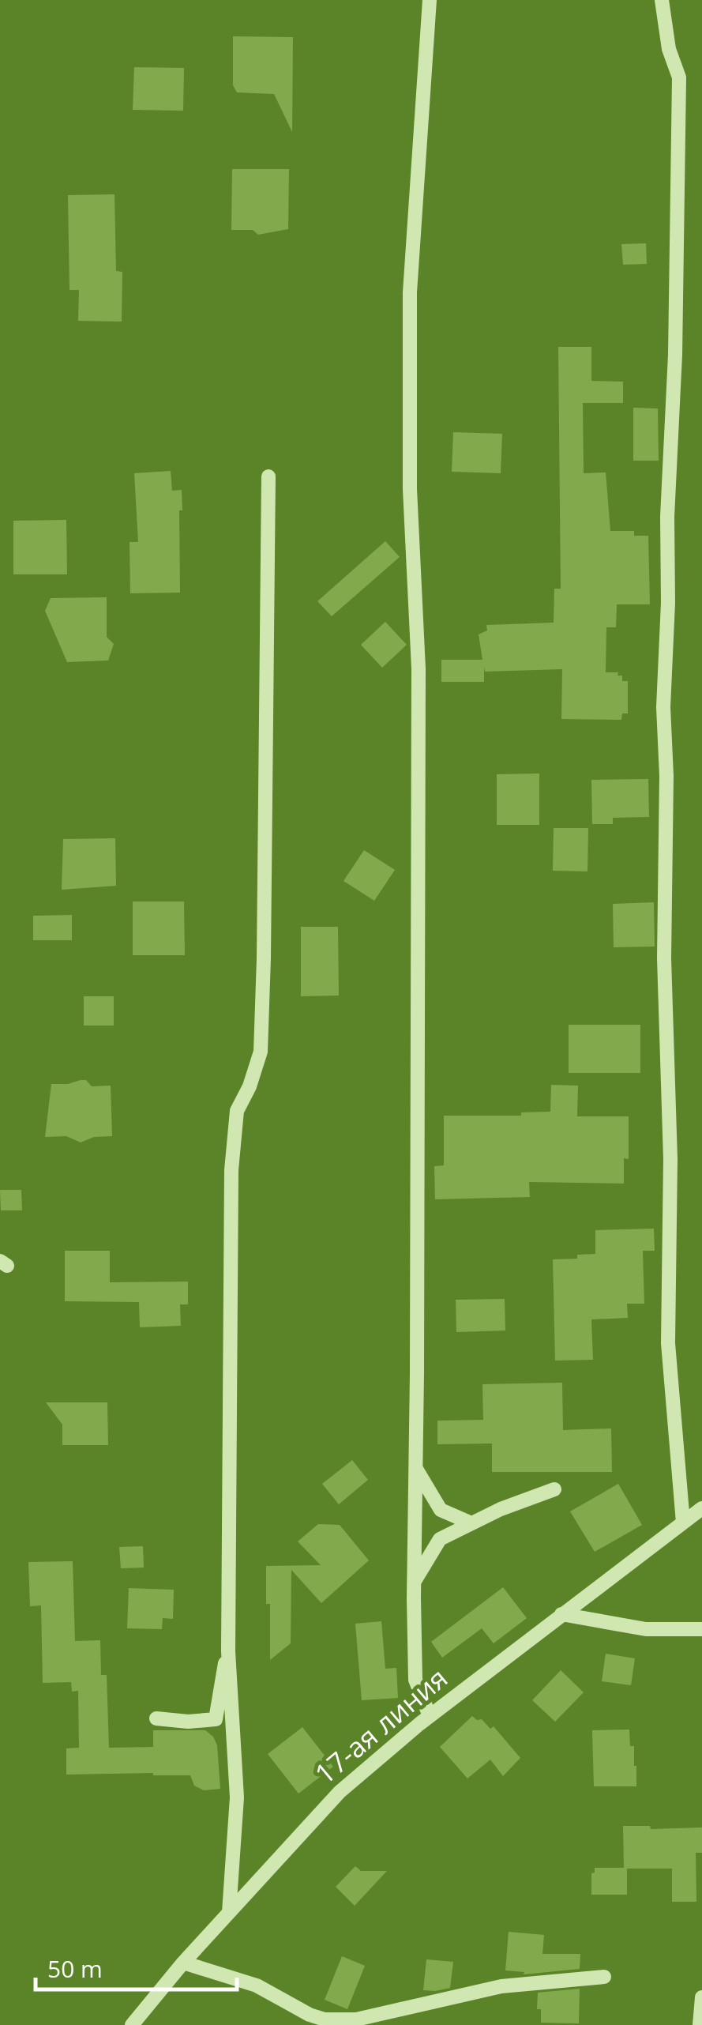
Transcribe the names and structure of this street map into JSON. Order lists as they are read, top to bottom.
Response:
{
  "streets": {
    "street": ["17-ая линия"]
  },
  "scale_bar": "50 m"
}
